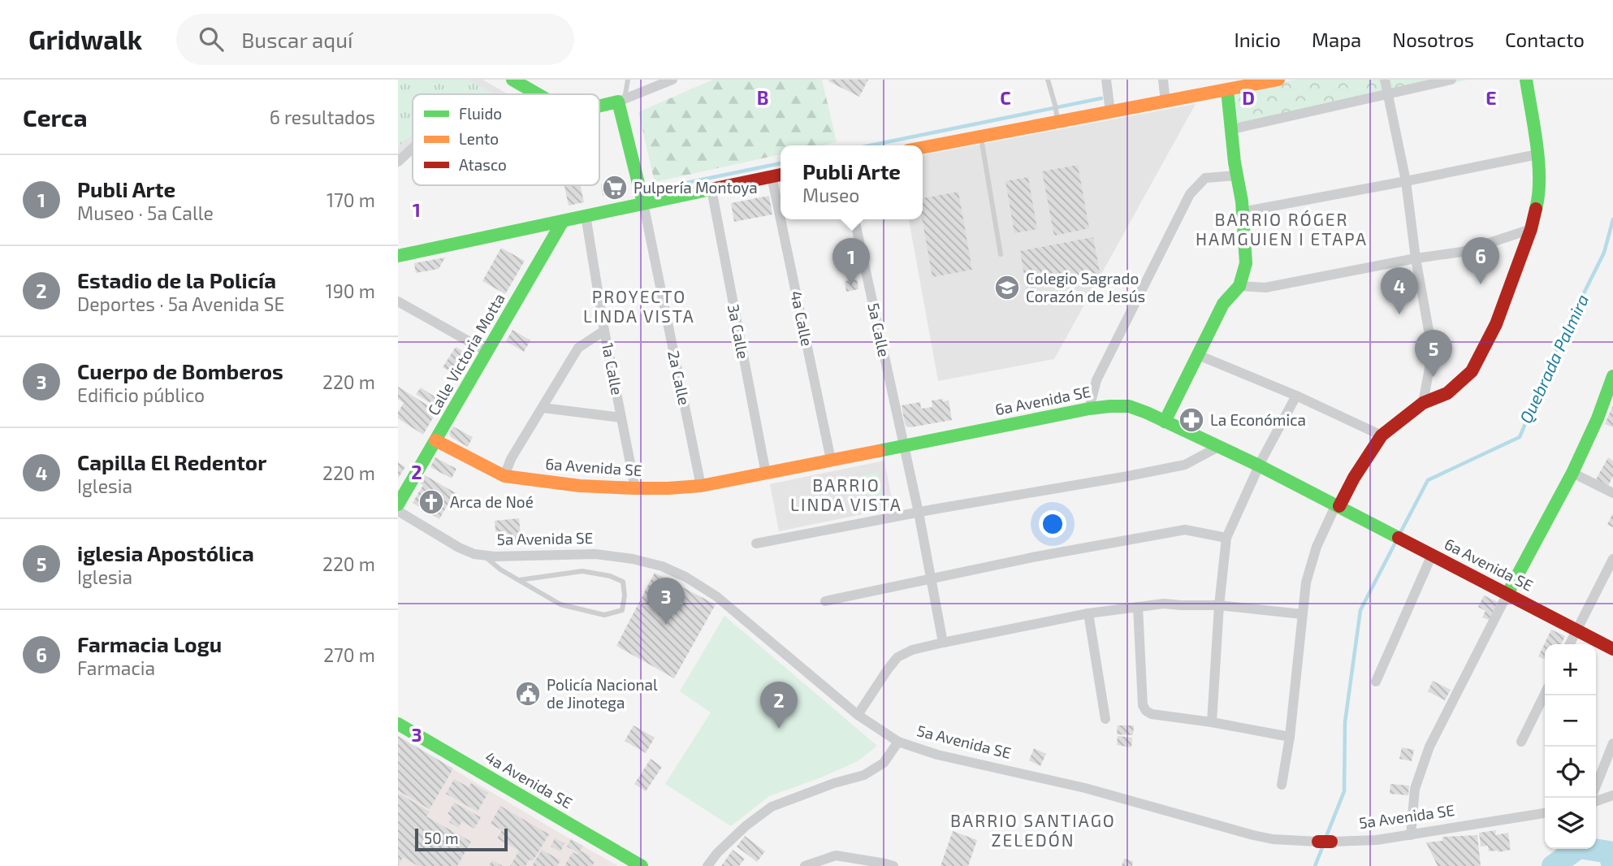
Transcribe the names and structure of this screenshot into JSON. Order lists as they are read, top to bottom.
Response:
{
  "streets": {
    "street": [
      "4a Calle",
      "5a Calle",
      "3a Calle",
      "Calle Victoria Motta",
      "1a Calle",
      "2a Calle",
      "6a Avenida SE",
      "5a Avenida SE",
      "4a Avenida SE"
    ]
  },
  "crossings": [
    ["4a Calle", "6a Avenida SE"],
    ["5a Calle", "6a Avenida SE"],
    ["3a Calle", "6a Avenida SE"],
    ["Calle Victoria Motta", "6a Avenida SE"],
    ["1a Calle", "6a Avenida SE"],
    ["2a Calle", "6a Avenida SE"]
  ],
  "districts": [
    "BARRIO RÓGER HAMGUIEN I ETAPA",
    "PROYECTO LINDA VISTA",
    "BARRIO LINDA VISTA",
    "BARRIO SANTIAGO ZELEDÓN"
  ],
  "water": ["Quebrada Palmira"],
  "places": {
    "supermarket": ["Pulpería Montoya"],
    "school or university": ["Colegio Sagrado Corazón de Jesús"],
    "pharmacy": ["La Económica"],
    "church": ["Arca de Noé"],
    "public building": ["Policía Nacional de Jinotega"]
  },
  "legend": ["Fluido", "Lento", "Atasco"],
  "scale_bar": "50 m",
  "page": {
    "header": "Gridwalk",
    "search": "Buscar aquí",
    "nav": [
      "Inicio",
      "Mapa",
      "Nosotros",
      "Contacto"
    ],
    "heading": ["Cerca", "6 resultados"],
    "popup": ["Publi Arte", "Museo"],
    "list": [
      {
        "mark": "1",
        "name": "Publi Arte",
        "note": "Museo · 5a Calle",
        "value": "170 m"
      },
      {
        "mark": "2",
        "name": "Estadio de la Policía",
        "note": "Deportes · 5a Avenida SE",
        "value": "190 m"
      },
      {
        "mark": "3",
        "name": "Cuerpo de Bomberos",
        "note": "Edificio público",
        "value": "220 m"
      },
      {
        "mark": "4",
        "name": "Capilla El Redentor",
        "note": "Iglesia",
        "value": "220 m"
      },
      {
        "mark": "5",
        "name": "iglesia Apostólica",
        "note": "Iglesia",
        "value": "220 m"
      },
      {
        "mark": "6",
        "name": "Farmacia Logu",
        "note": "Farmacia",
        "value": "270 m"
      }
    ],
    "pins": [
      "6",
      "1",
      "4",
      "5",
      "3",
      "2"
    ],
    "map_buttons": ["+", "−"],
    "scale": "50 m"
  },
  "grid": {
    "columns": [
      "B",
      "C",
      "D",
      "E"
    ],
    "rows": ["1", "2", "3"]
  }
}
